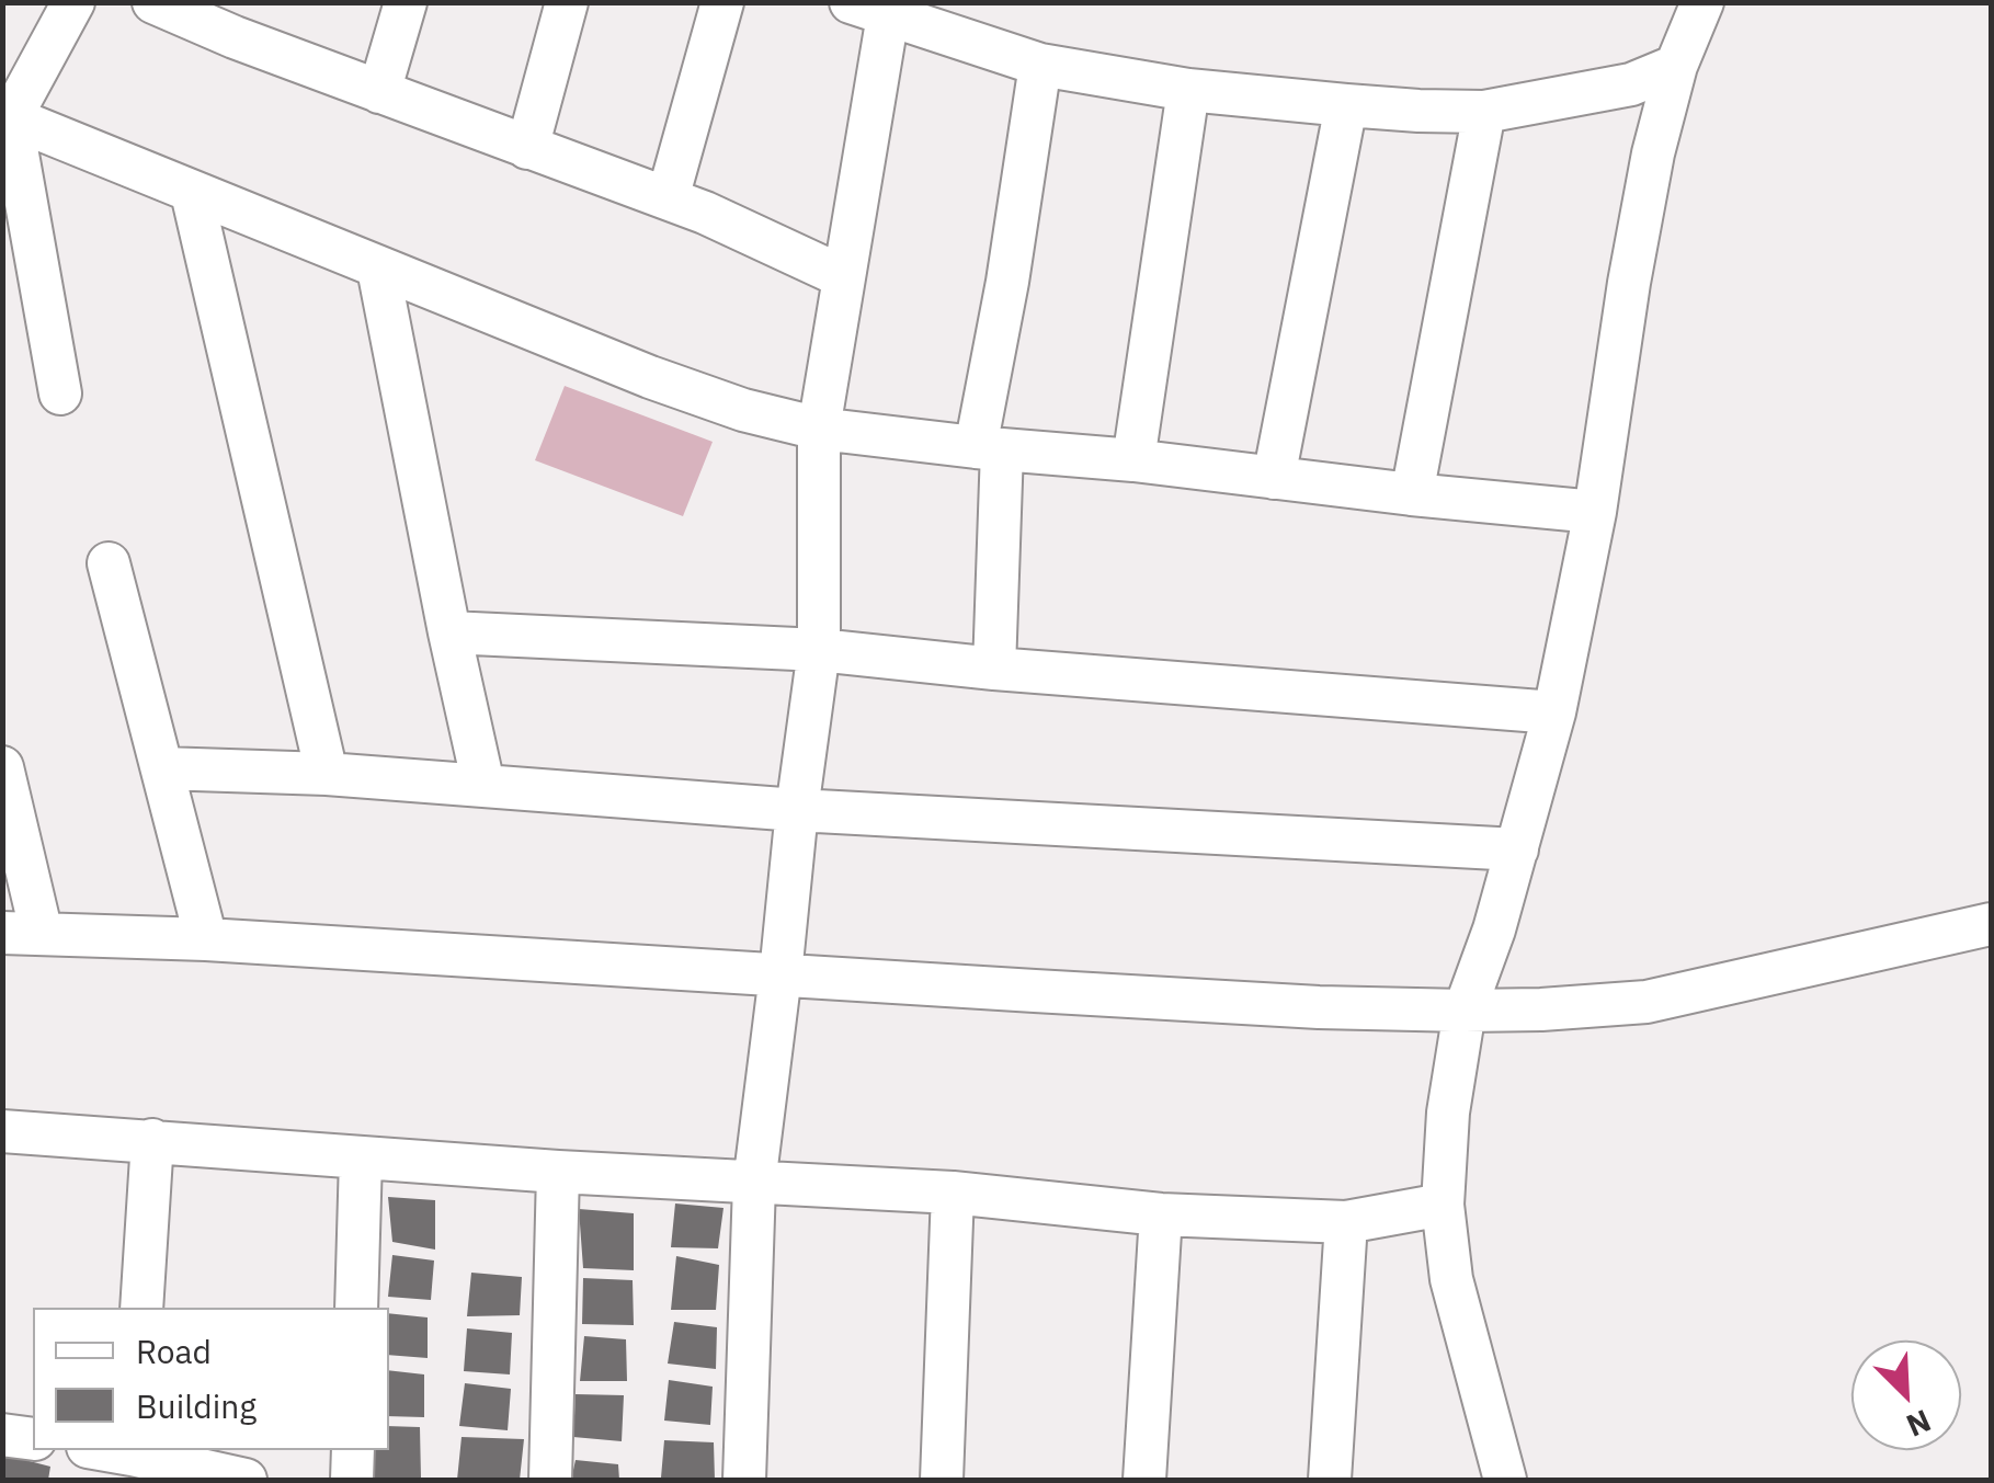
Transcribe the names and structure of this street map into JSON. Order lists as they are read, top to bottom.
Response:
{
  "legend": ["Road", "Building"],
  "north": "bottom right"
}
